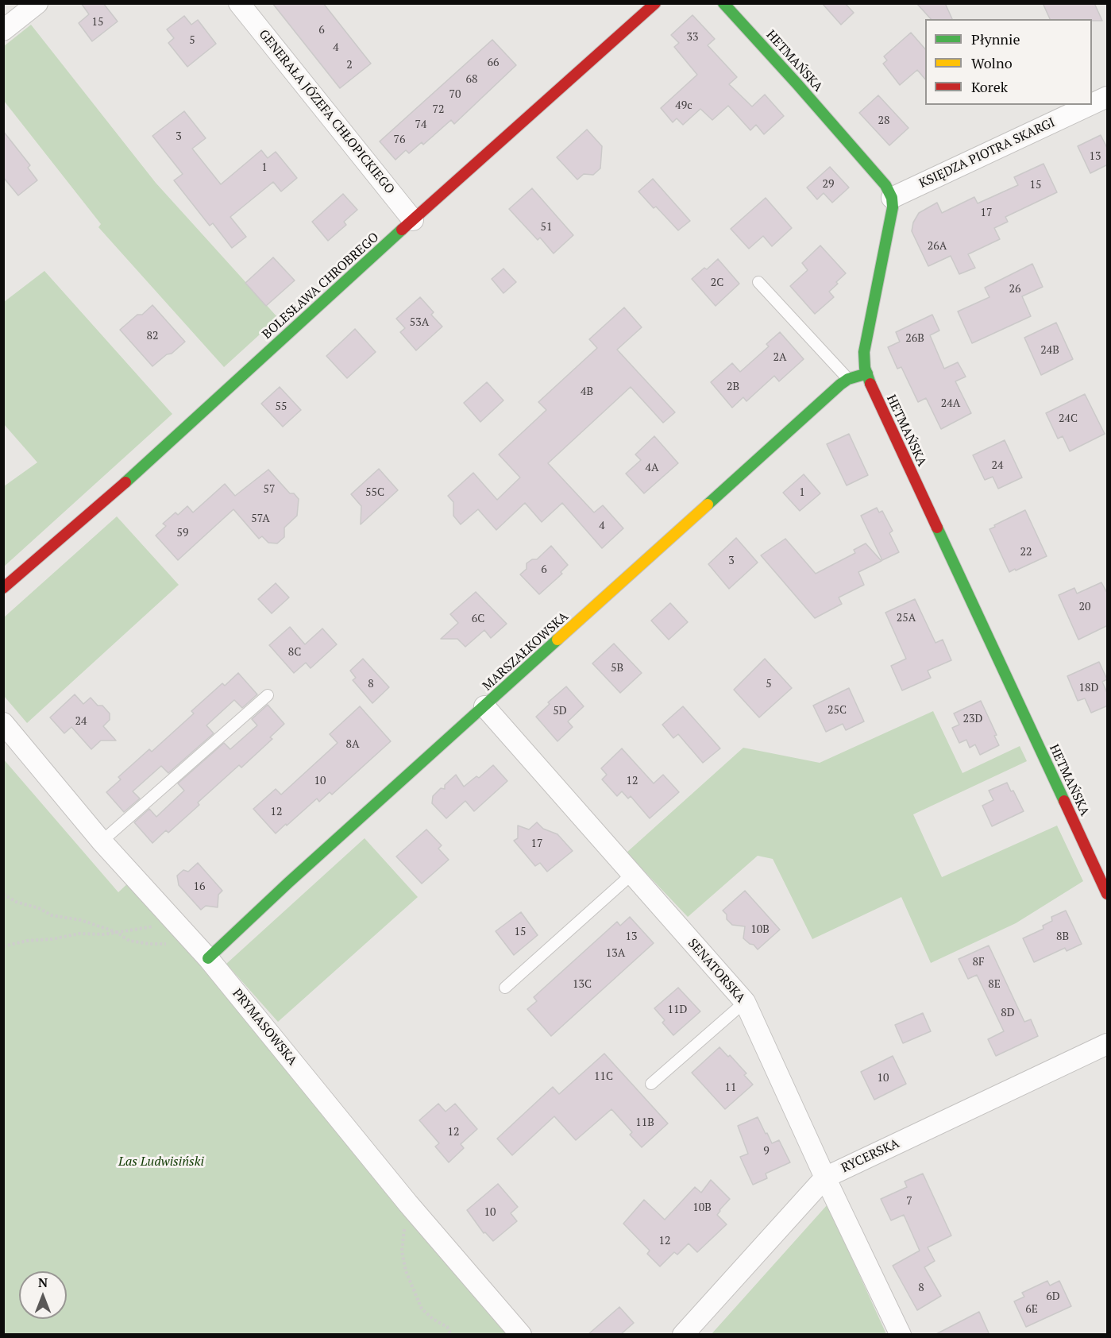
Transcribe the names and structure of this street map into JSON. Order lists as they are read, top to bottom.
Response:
{
  "streets": {
    "street": [
      "HETMAŃSKA",
      "GENERAŁA JÓZEFA CHŁOPICKIEGO",
      "KSIĘDZA PIOTRA SKARGI",
      "BOLESŁAWA CHROBREGO",
      "MARSZAŁKOWSKA",
      "SENATORSKA",
      "PRYMASOWSKA",
      "RYCERSKA"
    ]
  },
  "crossings": [
    ["HETMAŃSKA", "KSIĘDZA PIOTRA SKARGI"],
    ["HETMAŃSKA", "MARSZAŁKOWSKA"],
    ["GENERAŁA JÓZEFA CHŁOPICKIEGO", "BOLESŁAWA CHROBREGO"],
    ["MARSZAŁKOWSKA", "SENATORSKA"],
    ["MARSZAŁKOWSKA", "PRYMASOWSKA"],
    ["SENATORSKA", "RYCERSKA"]
  ],
  "parks": ["Las Ludwisiński"],
  "house_numbers": [
    "15",
    "6",
    "33",
    "5",
    "4",
    "66",
    "2",
    "68",
    "70",
    "49c",
    "72",
    "28",
    "74",
    "3",
    "76",
    "13",
    "1",
    "29",
    "15",
    "17",
    "51",
    "26A",
    "2C",
    "26",
    "53A",
    "82",
    "26B",
    "24B",
    "2A",
    "2B",
    "4B",
    "24A",
    "55",
    "24C",
    "24",
    "4A",
    "57",
    "55C",
    "1",
    "57A",
    "4",
    "59",
    "22",
    "3",
    "6",
    "20",
    "25A",
    "6C",
    "8C",
    "5B",
    "8",
    "5",
    "18D",
    "25C",
    "5D",
    "23D",
    "24",
    "8A",
    "10",
    "12",
    "12",
    "17",
    "16",
    "10B",
    "15",
    "13",
    "8B",
    "13A",
    "8F",
    "13C",
    "8E",
    "11D",
    "8D",
    "11C",
    "10",
    "11",
    "11B",
    "12",
    "9",
    "7",
    "10B",
    "10",
    "12",
    "8",
    "6D",
    "6E"
  ],
  "legend": ["Płynnie", "Wolno", "Korek"],
  "north": "top"
}
